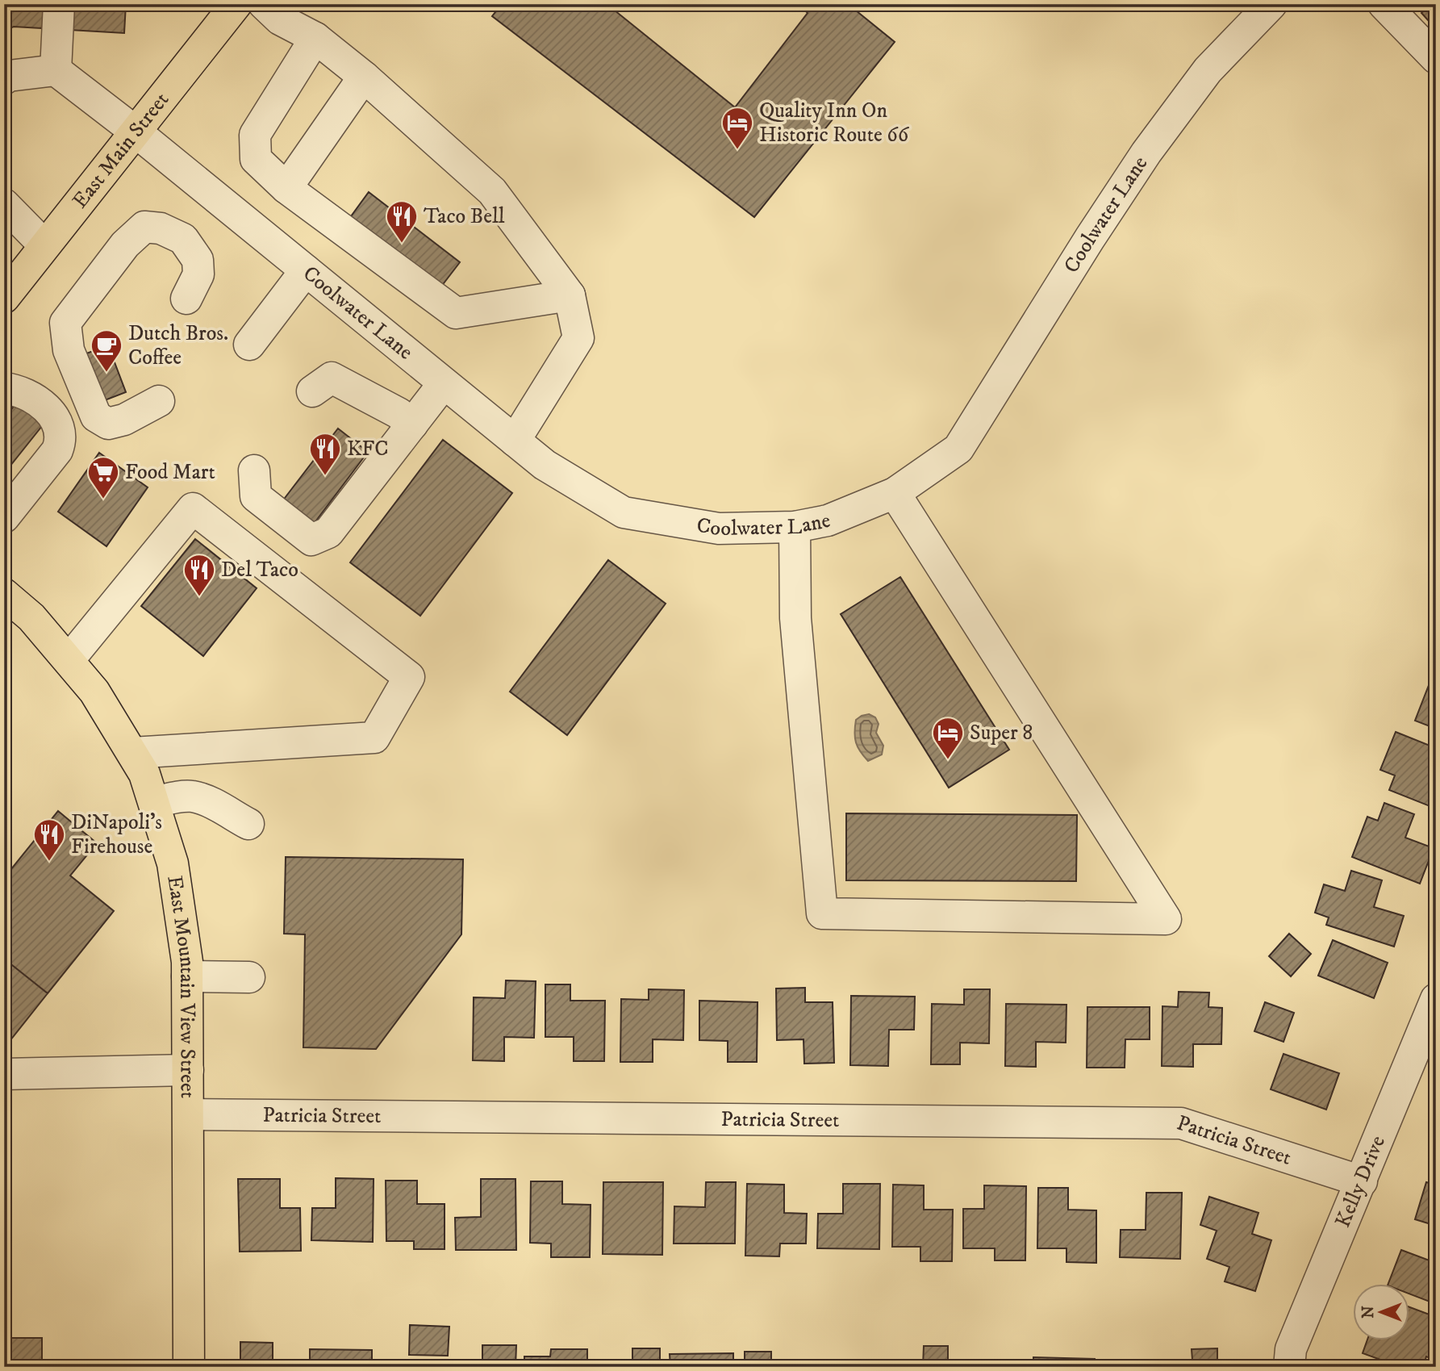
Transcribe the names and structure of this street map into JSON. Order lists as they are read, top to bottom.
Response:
{
  "streets": {
    "main road": ["East Main Street", "East Mountain View Street"],
    "street": ["Coolwater Lane", "Patricia Street", "Kelly Drive"]
  },
  "crossings": [
    ["East Main Street", "Coolwater Lane"],
    ["East Mountain View Street", "Patricia Street"],
    ["Patricia Street", "Kelly Drive"]
  ],
  "places": {
    "hotel": ["Quality Inn On Historic Route 66", "Super 8"],
    "restaurant": [
      "Taco Bell",
      "KFC",
      "Del Taco",
      "DiNapoli's Firehouse"
    ],
    "cafe": ["Dutch Bros. Coffee"],
    "supermarket": ["Food Mart"]
  },
  "north": "left"
}
